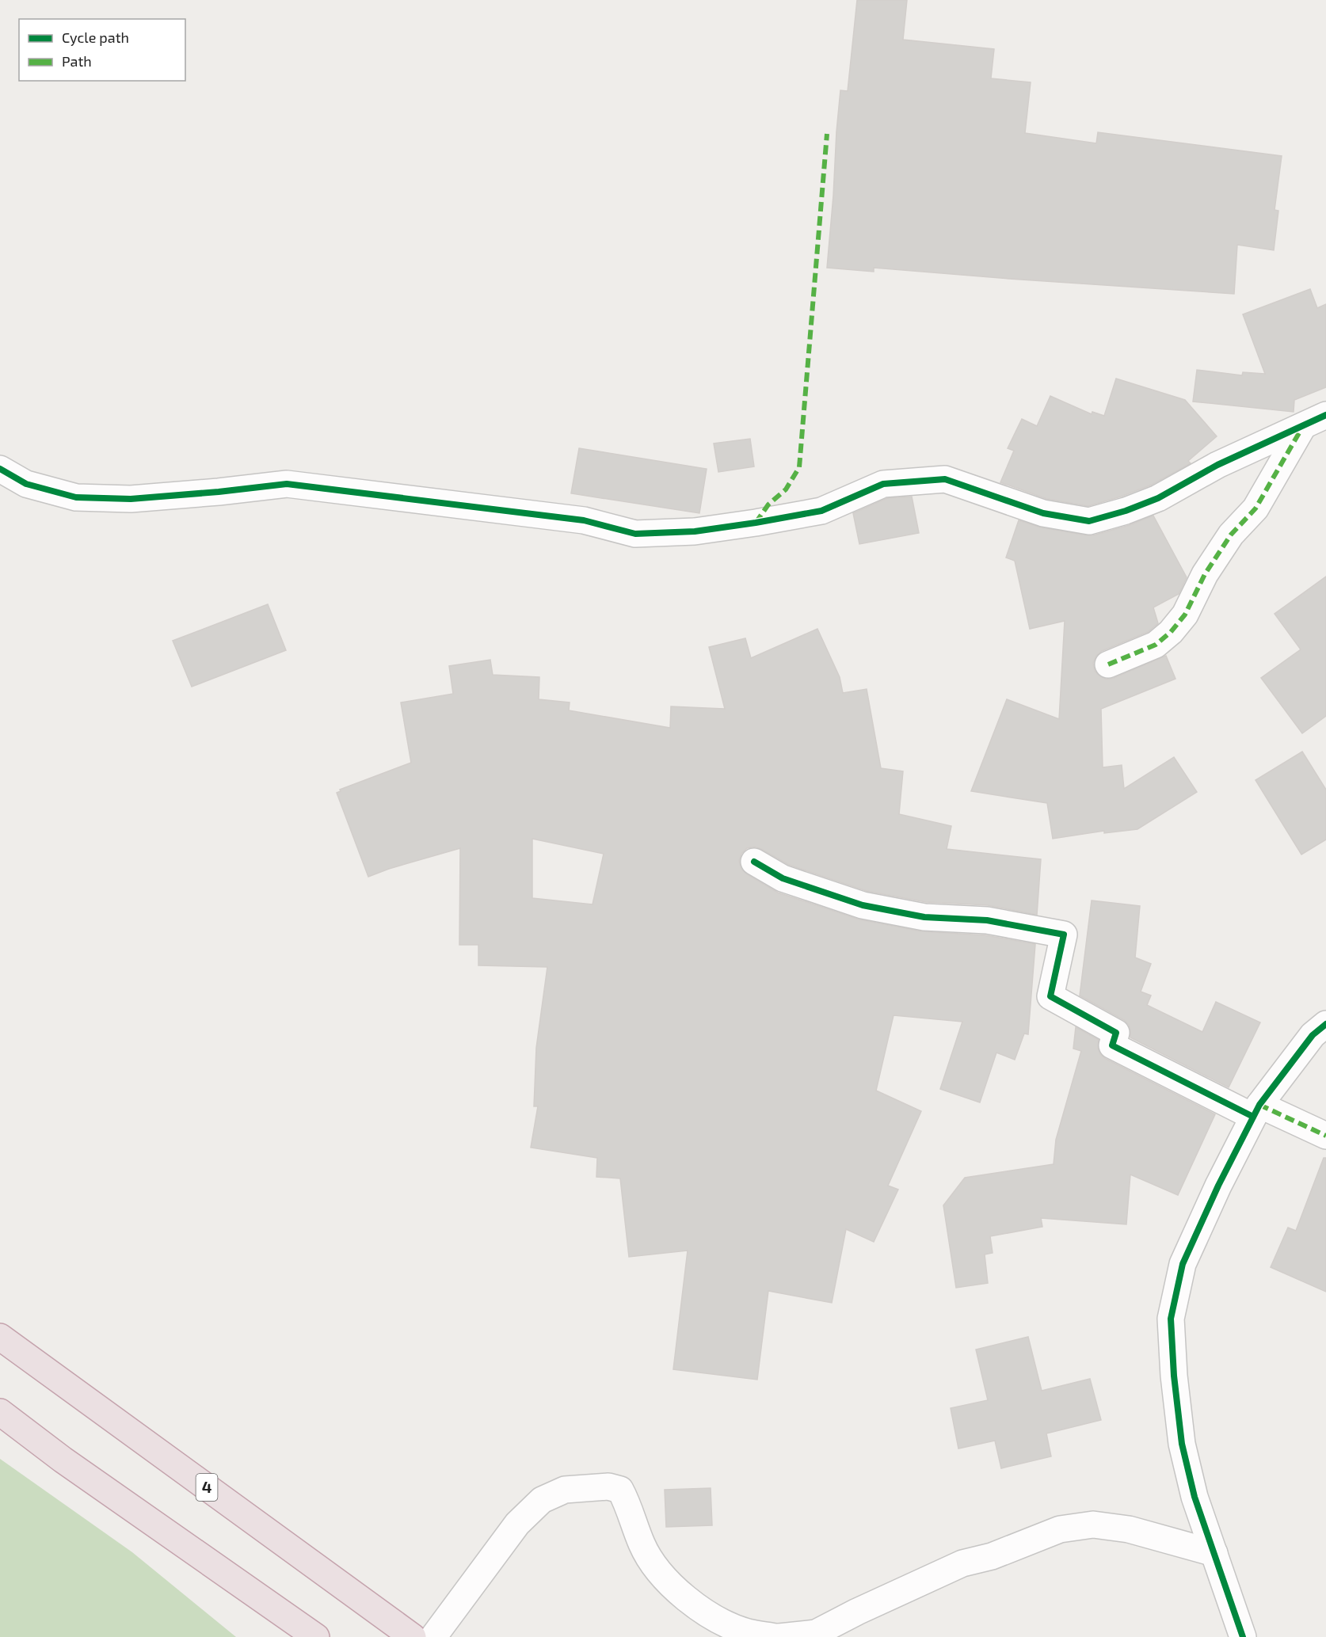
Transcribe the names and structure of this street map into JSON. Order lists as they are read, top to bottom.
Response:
{
  "streets": {
    "highway": ["4"]
  },
  "legend": ["Cycle path", "Path"]
}
